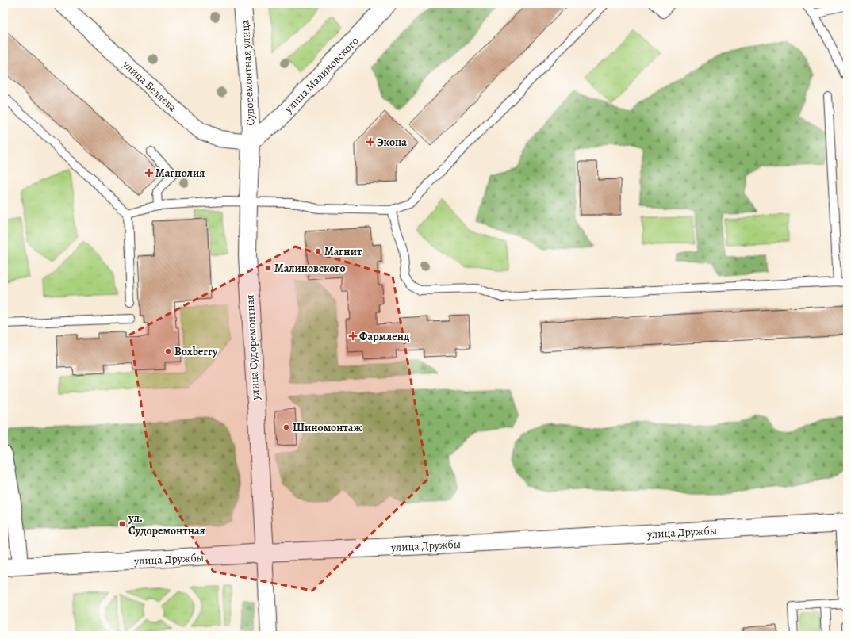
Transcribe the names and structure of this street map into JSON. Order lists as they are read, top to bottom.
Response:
{
  "streets": {
    "main road": [
      "Судоремонтная улица",
      "улица Малиновского",
      "улица Судоремонтная",
      "улица Дружбы"
    ],
    "street": ["улица Беляева"]
  },
  "crossings": [
    ["Судоремонтная улица", "улица Малиновского"],
    ["Судоремонтная улица", "улица Беляева"],
    ["Судоремонтная улица", "улица Судоремонтная"],
    ["улица Малиновского", "улица Беляева"],
    ["улица Малиновского", "улица Судоремонтная"],
    ["улица Беляева", "улица Судоремонтная"],
    ["улица Судоремонтная", "улица Дружбы"]
  ],
  "places": {
    "health": ["Экона", "Магнолия", "Фармленд"],
    "other": ["Магнит", "Boxberry", "Шиномонтаж"],
    "transit": ["Малиновского", "ул. Судоремонтная"]
  }
}
